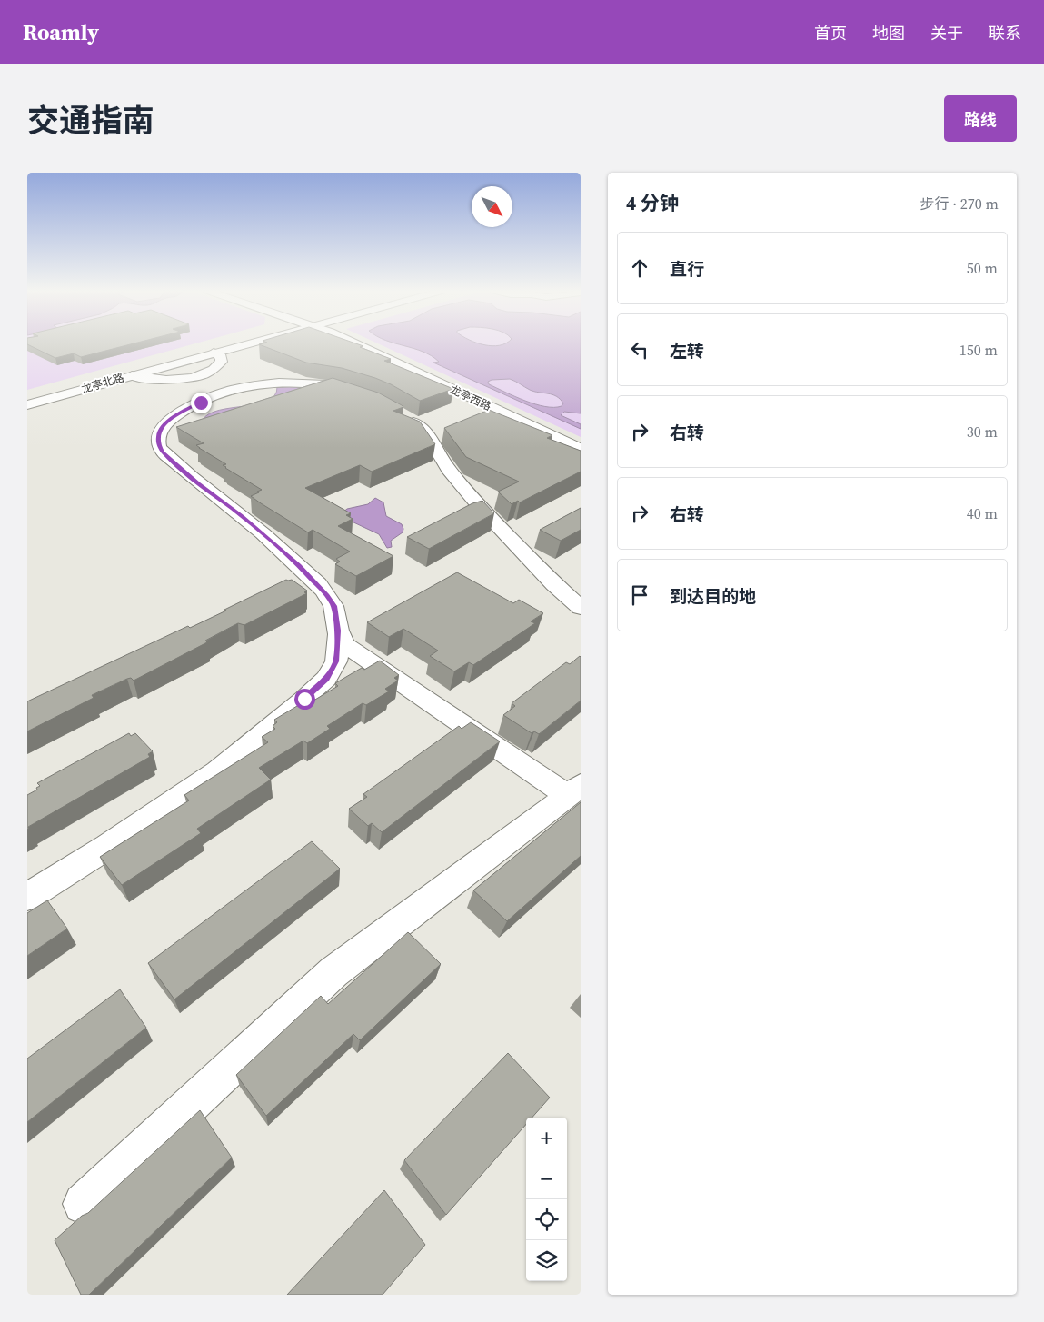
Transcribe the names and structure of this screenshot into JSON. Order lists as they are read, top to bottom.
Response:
{
  "streets": {
    "main road": ["龙亭北路", "龙亭西路"]
  },
  "north": "bottom right",
  "page": {
    "header": "Roamly",
    "nav": [
      "首页",
      "地图",
      "关于",
      "联系"
    ],
    "title": "交通指南",
    "buttons": "路线",
    "heading": ["4 分钟", "步行 · 270 m"],
    "list": [
      ["直行", "50 m"],
      ["左转", "150 m"],
      ["右转", "30 m"],
      ["右转", "40 m"],
      "到达目的地"
    ],
    "map_buttons": ["+", "−"]
  }
}
